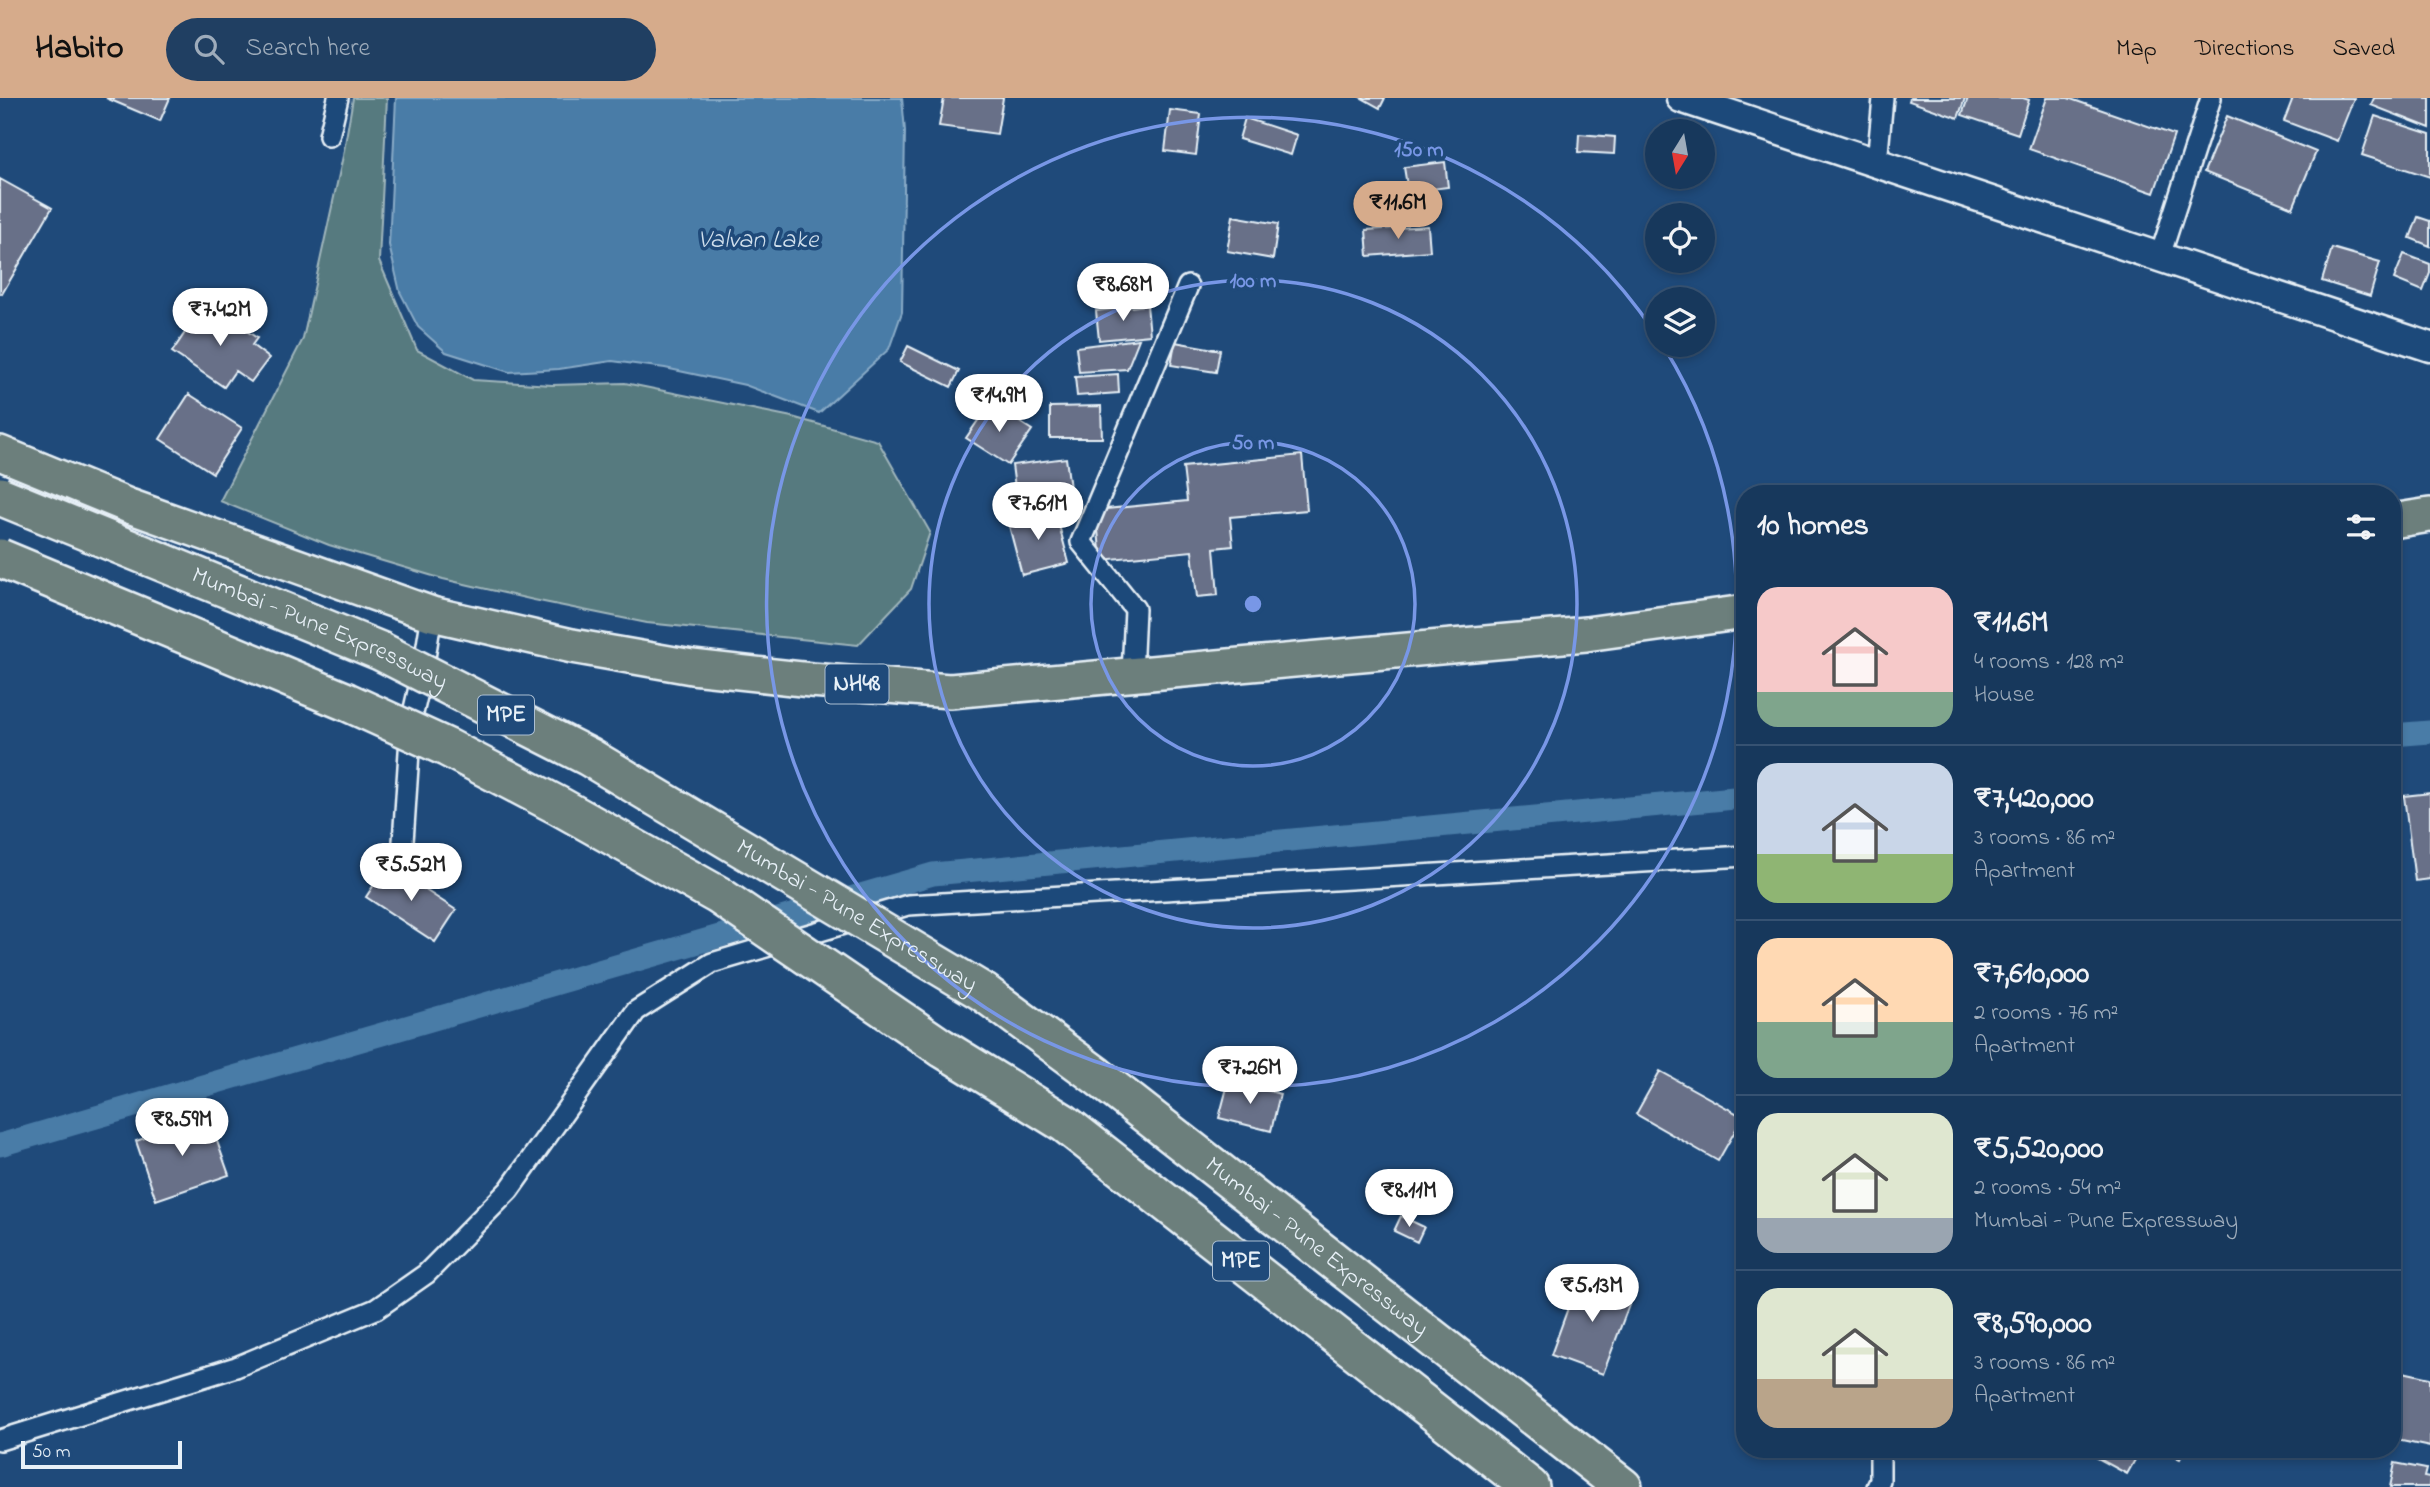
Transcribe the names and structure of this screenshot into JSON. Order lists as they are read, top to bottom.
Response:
{
  "streets": {
    "highway": ["Mumbai - Pune Expressway", "NH48", "MPE"]
  },
  "water": ["Valvan Lake"],
  "scale_bar": "50 m",
  "north": "bottom",
  "page": {
    "header": "Habito",
    "search": "Search here",
    "nav": ["Map", "Directions", "Saved"],
    "price": [
      "₹11.6M",
      "₹8.68M",
      "₹7.42M",
      "₹14.9M",
      "₹7.61M",
      "₹5.52M",
      "₹7.26M",
      "₹8.59M",
      "₹8.11M",
      "₹5.13M"
    ],
    "heading": "10 homes",
    "list": [
      {
        "name": "₹11.6M",
        "note": "4 rooms · 128 m² · House"
      },
      {
        "name": "₹7,420,000",
        "note": "3 rooms · 86 m² · Apartment"
      },
      {
        "name": "₹7,610,000",
        "note": "2 rooms · 76 m² · Apartment"
      },
      {
        "name": "₹5,520,000",
        "note": "2 rooms · 54 m² · Mumbai - Pune Expressway"
      },
      {
        "name": "₹8,590,000",
        "note": "3 rooms · 86 m² · Apartment"
      }
    ],
    "scale": "50 m"
  },
  "rings": ["150 m", "100 m", "50 m"]
}
